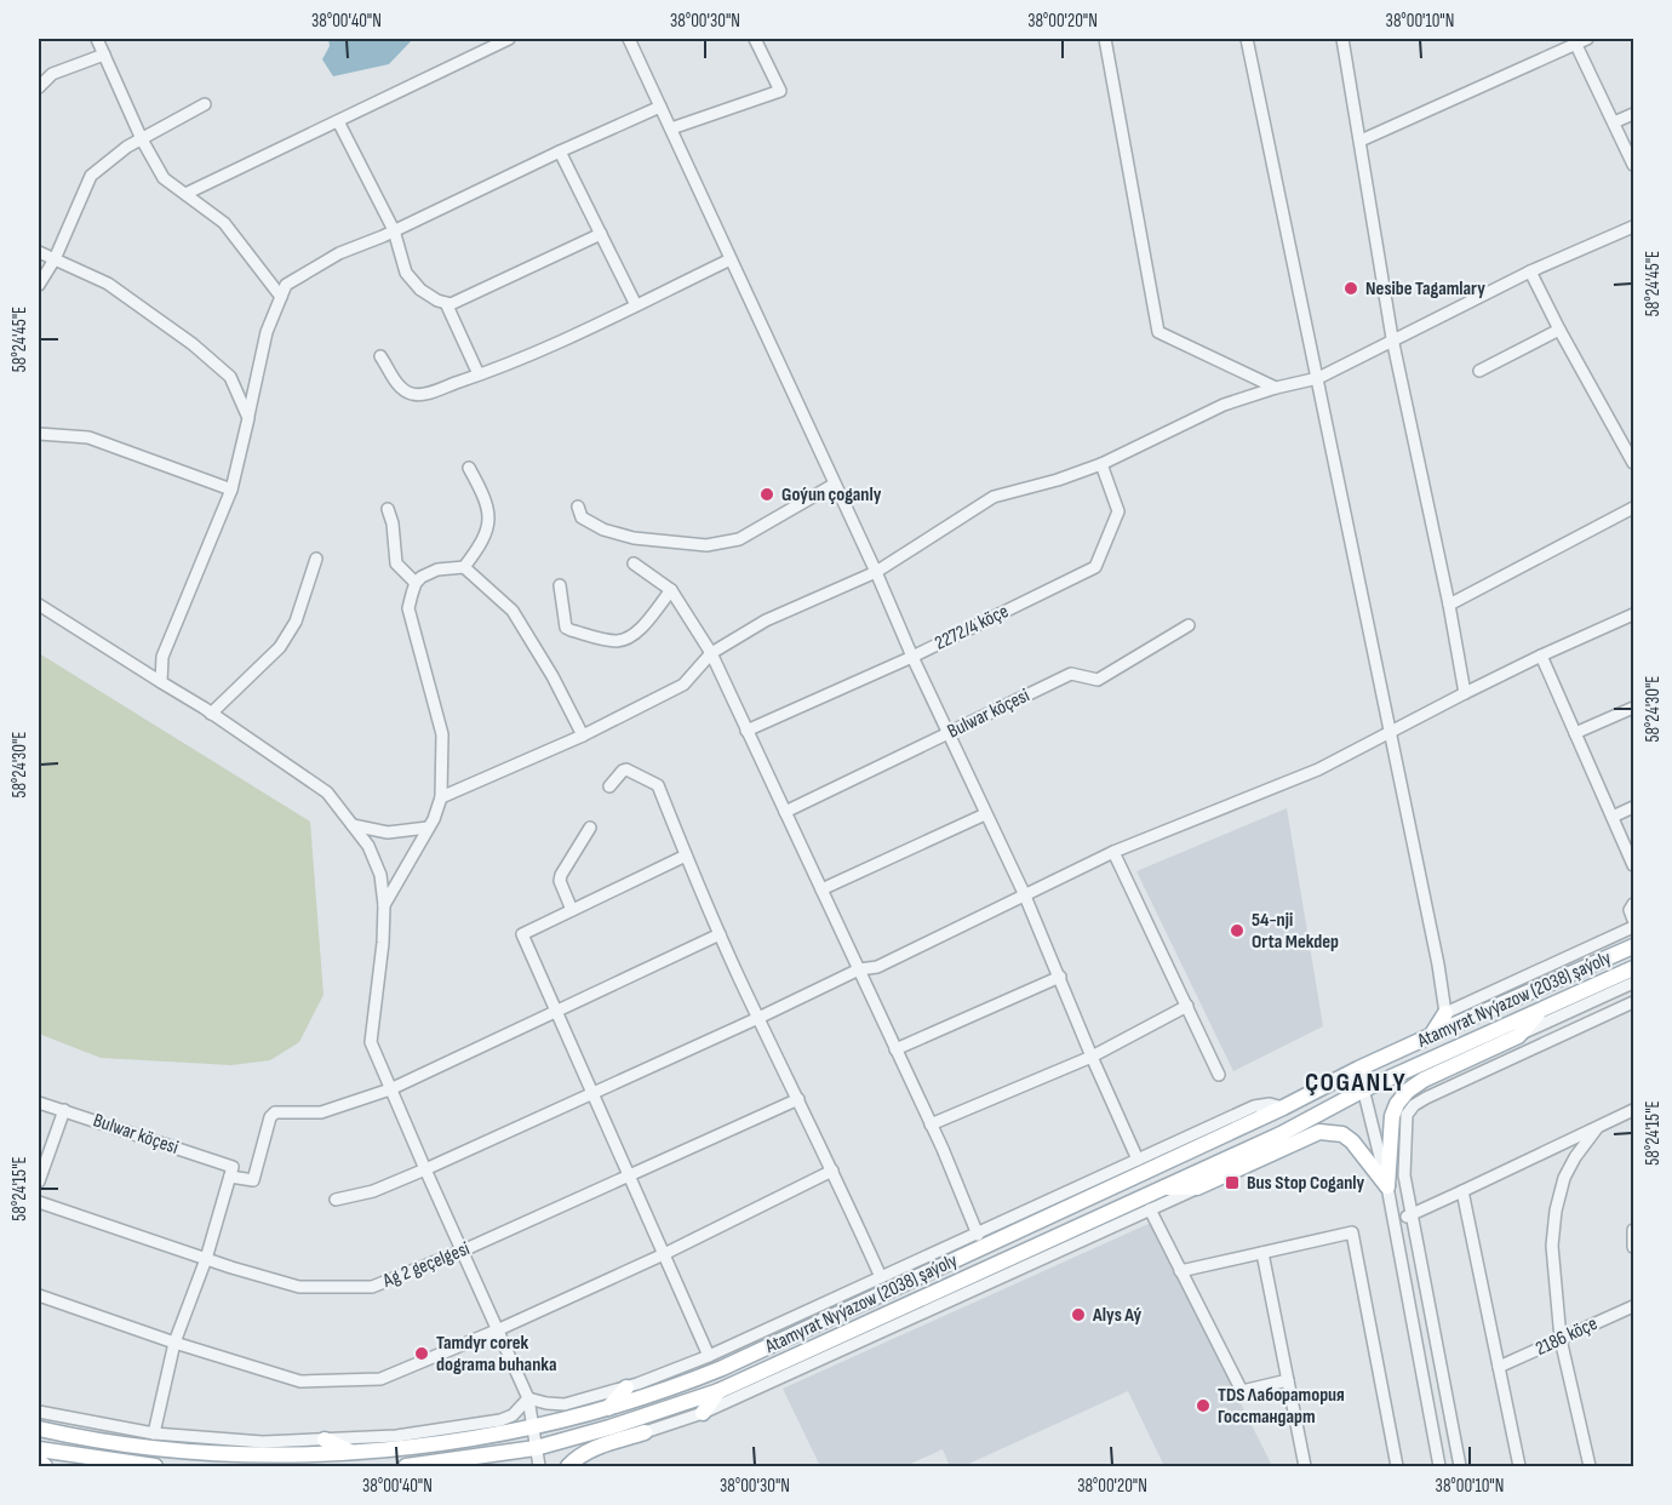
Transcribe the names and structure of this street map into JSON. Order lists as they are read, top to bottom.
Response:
{
  "streets": {
    "main road": ["Atamyrat Nyýazow (2038) şaýoly"],
    "street": [
      "2272/4 köçe",
      "Bulwar köçesi",
      "Ag 2 geçelgesi",
      "2186 köçe"
    ]
  },
  "districts": ["ÇOGANLY"],
  "places": {
    "other": [
      "Nesibe Tagamlary",
      "Goýun çoganly",
      "54-nji Orta Mekdep",
      "Alys Aý",
      "Tamdyr corek dograma buhanka",
      "TDS Лаборатория Госстандарт"
    ],
    "transit": ["Bus Stop Coganly"]
  },
  "coordinates": [
    "38°00'40\"N",
    "38°00'30\"N",
    "38°00'20\"N",
    "38°00'10\"N",
    "58°24'45\"E",
    "58°24'30\"E",
    "58°24'15\"E"
  ]
}
